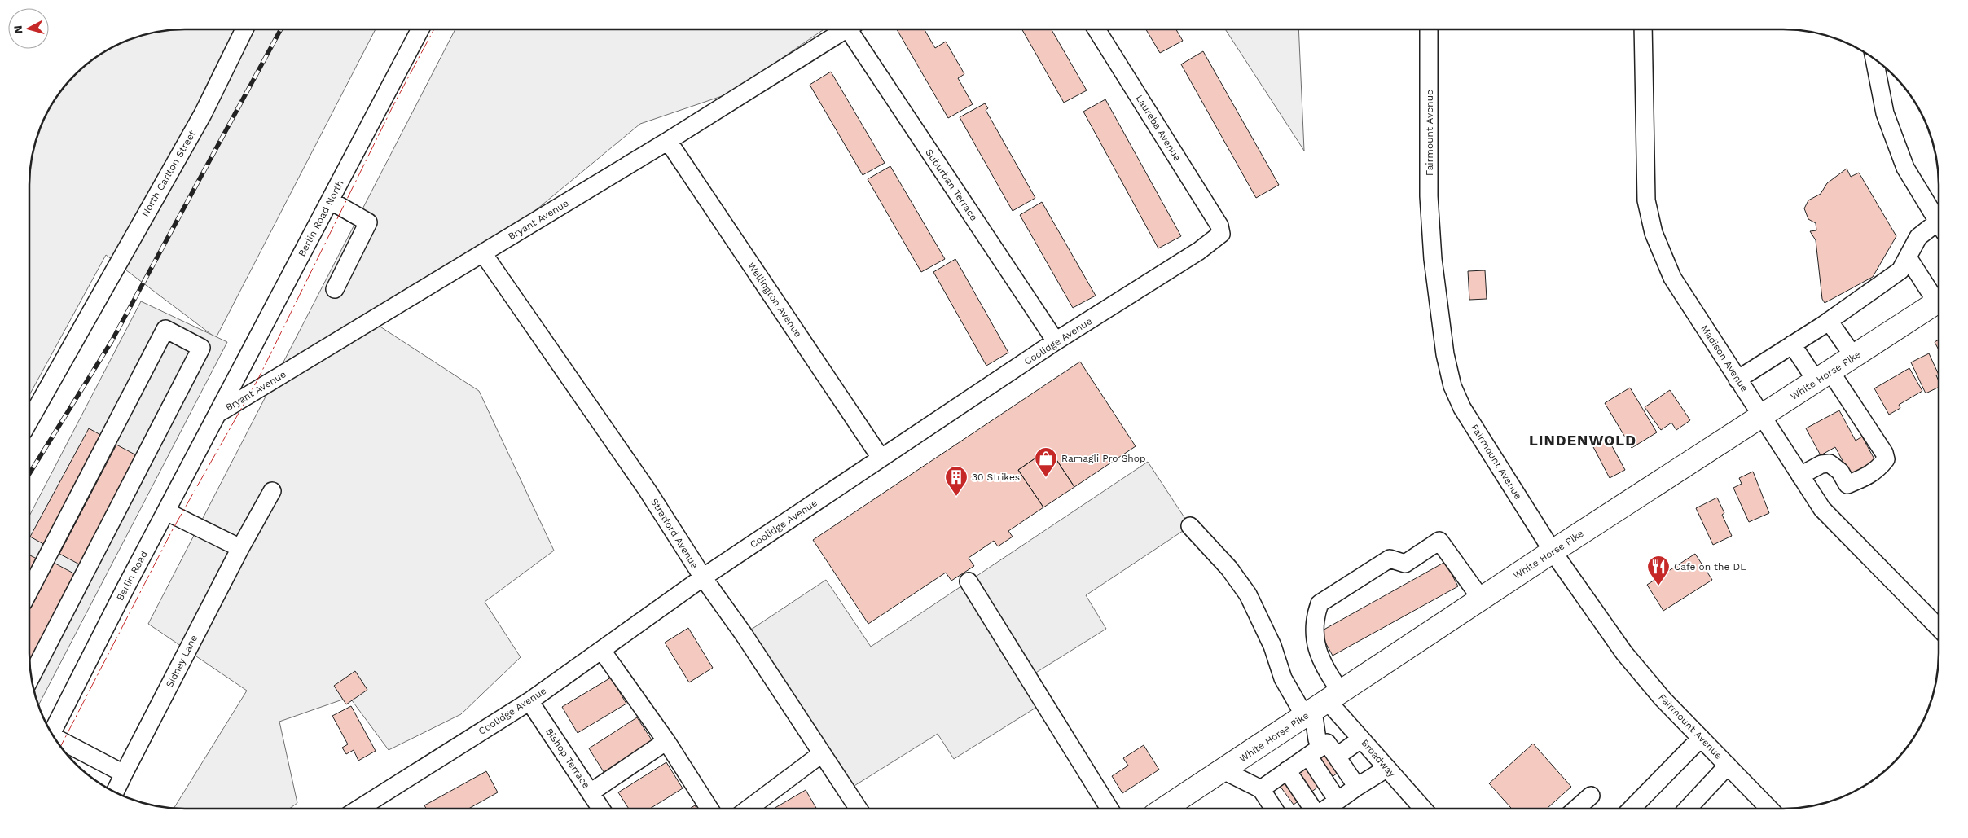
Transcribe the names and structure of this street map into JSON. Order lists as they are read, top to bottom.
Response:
{
  "streets": {
    "highway": ["White Horse Pike"],
    "street": [
      "Laureba Avenue",
      "Fairmount Avenue",
      "North Carlton Street",
      "Suburban Terrace",
      "Berlin Road North",
      "Bryant Avenue",
      "Wellington Avenue",
      "Coolidge Avenue",
      "Madison Avenue",
      "Stratford Avenue",
      "Berlin Road",
      "Sidney Lane",
      "Bishop Terrace",
      "Broadway"
    ]
  },
  "crossings": [
    ["Laureba Avenue", "Coolidge Avenue"],
    ["Fairmount Avenue", "White Horse Pike"],
    ["Suburban Terrace", "Coolidge Avenue"],
    ["Berlin Road North", "Bryant Avenue"],
    ["Berlin Road North", "Berlin Road"],
    ["Bryant Avenue", "Wellington Avenue"],
    ["Bryant Avenue", "Stratford Avenue"],
    ["Bryant Avenue", "Berlin Road"],
    ["Wellington Avenue", "Coolidge Avenue"],
    ["Coolidge Avenue", "Stratford Avenue"],
    ["Coolidge Avenue", "Bishop Terrace"],
    ["Madison Avenue", "White Horse Pike"],
    ["White Horse Pike", "Broadway"]
  ],
  "districts": ["LINDENWOLD"],
  "places": {
    "shop": ["Ramagli Pro Shop"],
    "building": ["30 Strikes"],
    "restaurant": ["Cafe on the DL"]
  },
  "north": "left"
}
